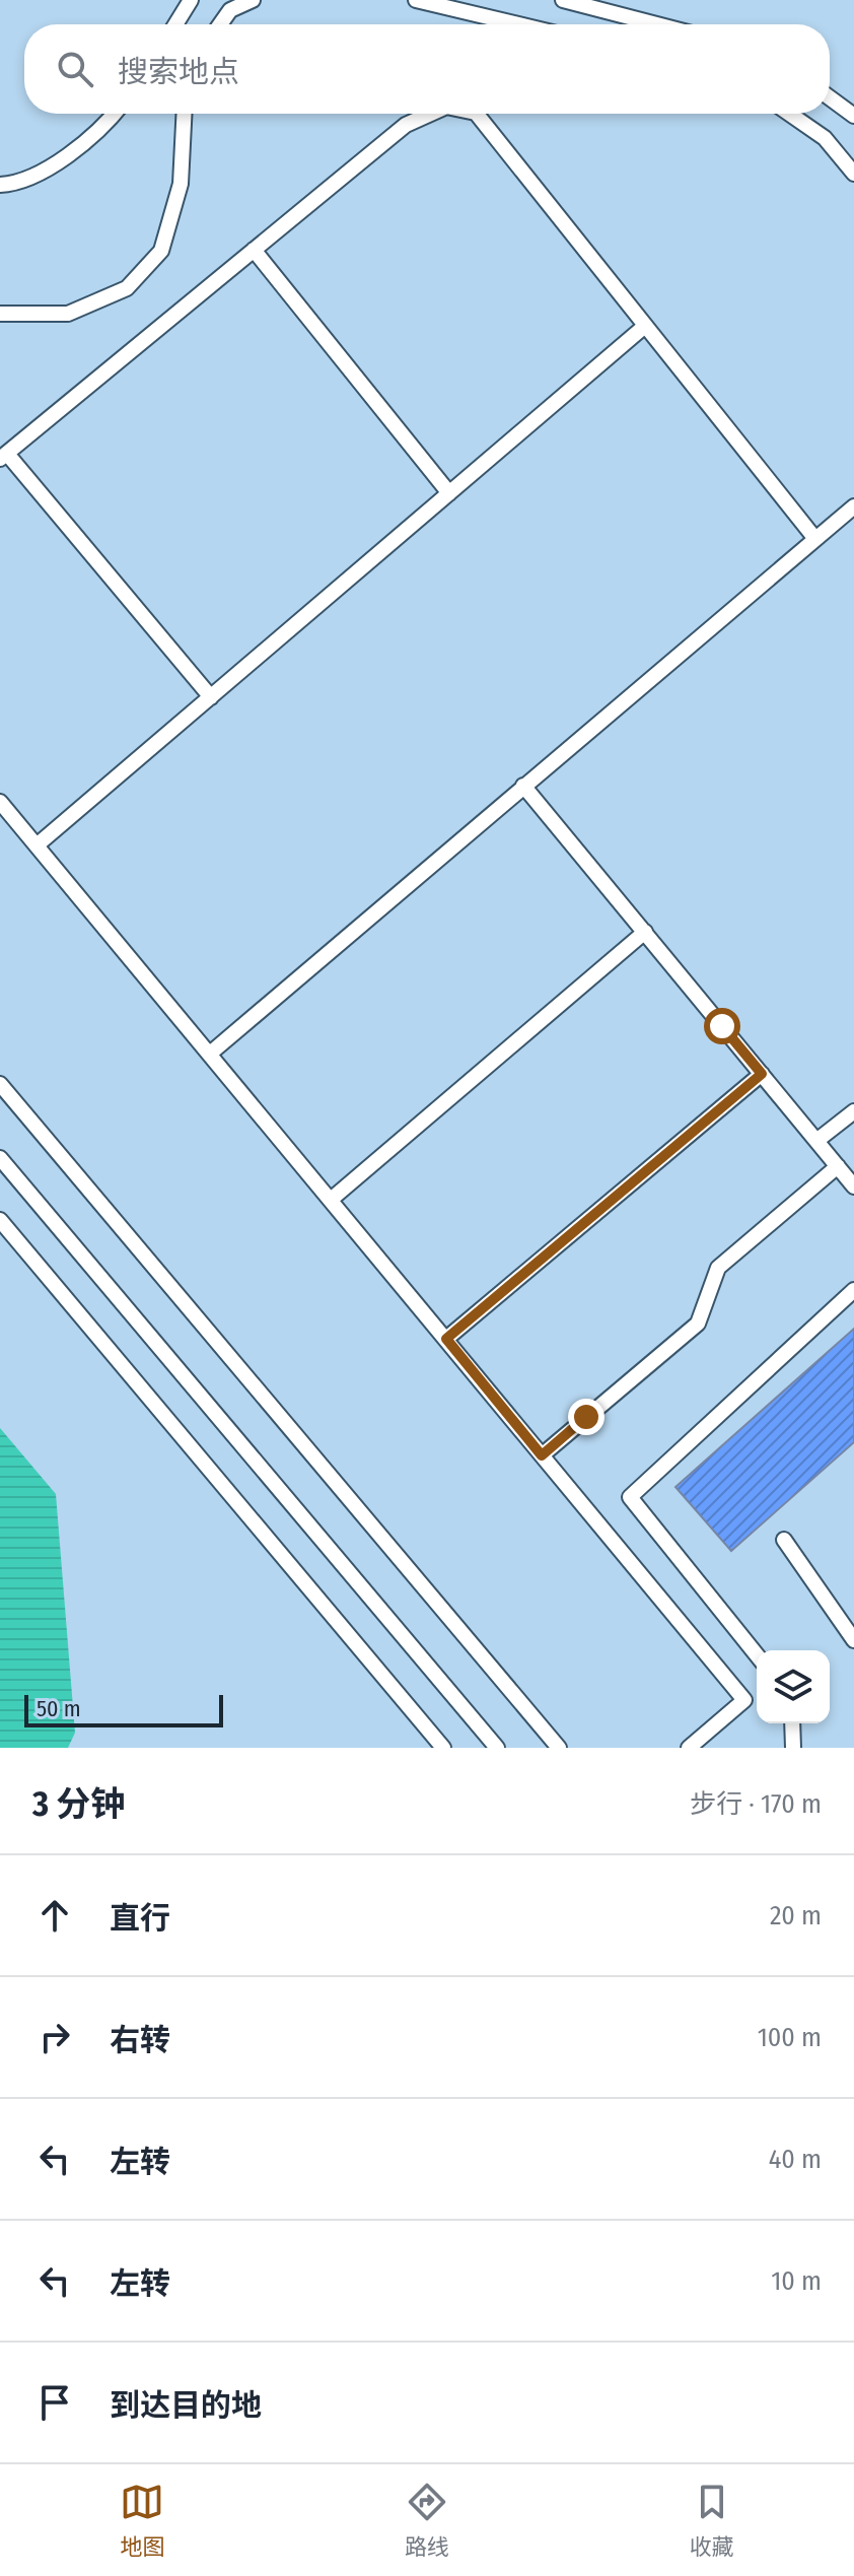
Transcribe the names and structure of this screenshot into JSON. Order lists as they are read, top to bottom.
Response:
{
  "scale_bar": "50 m",
  "page": {
    "search": "搜索地点",
    "scale": "50 m",
    "heading": ["3 分钟", "步行 · 170 m"],
    "list": [
      ["直行", "20 m"],
      ["右转", "100 m"],
      ["左转", "40 m"],
      ["左转", "10 m"],
      "到达目的地"
    ],
    "nav": ["地图", "路线", "收藏"]
  }
}
